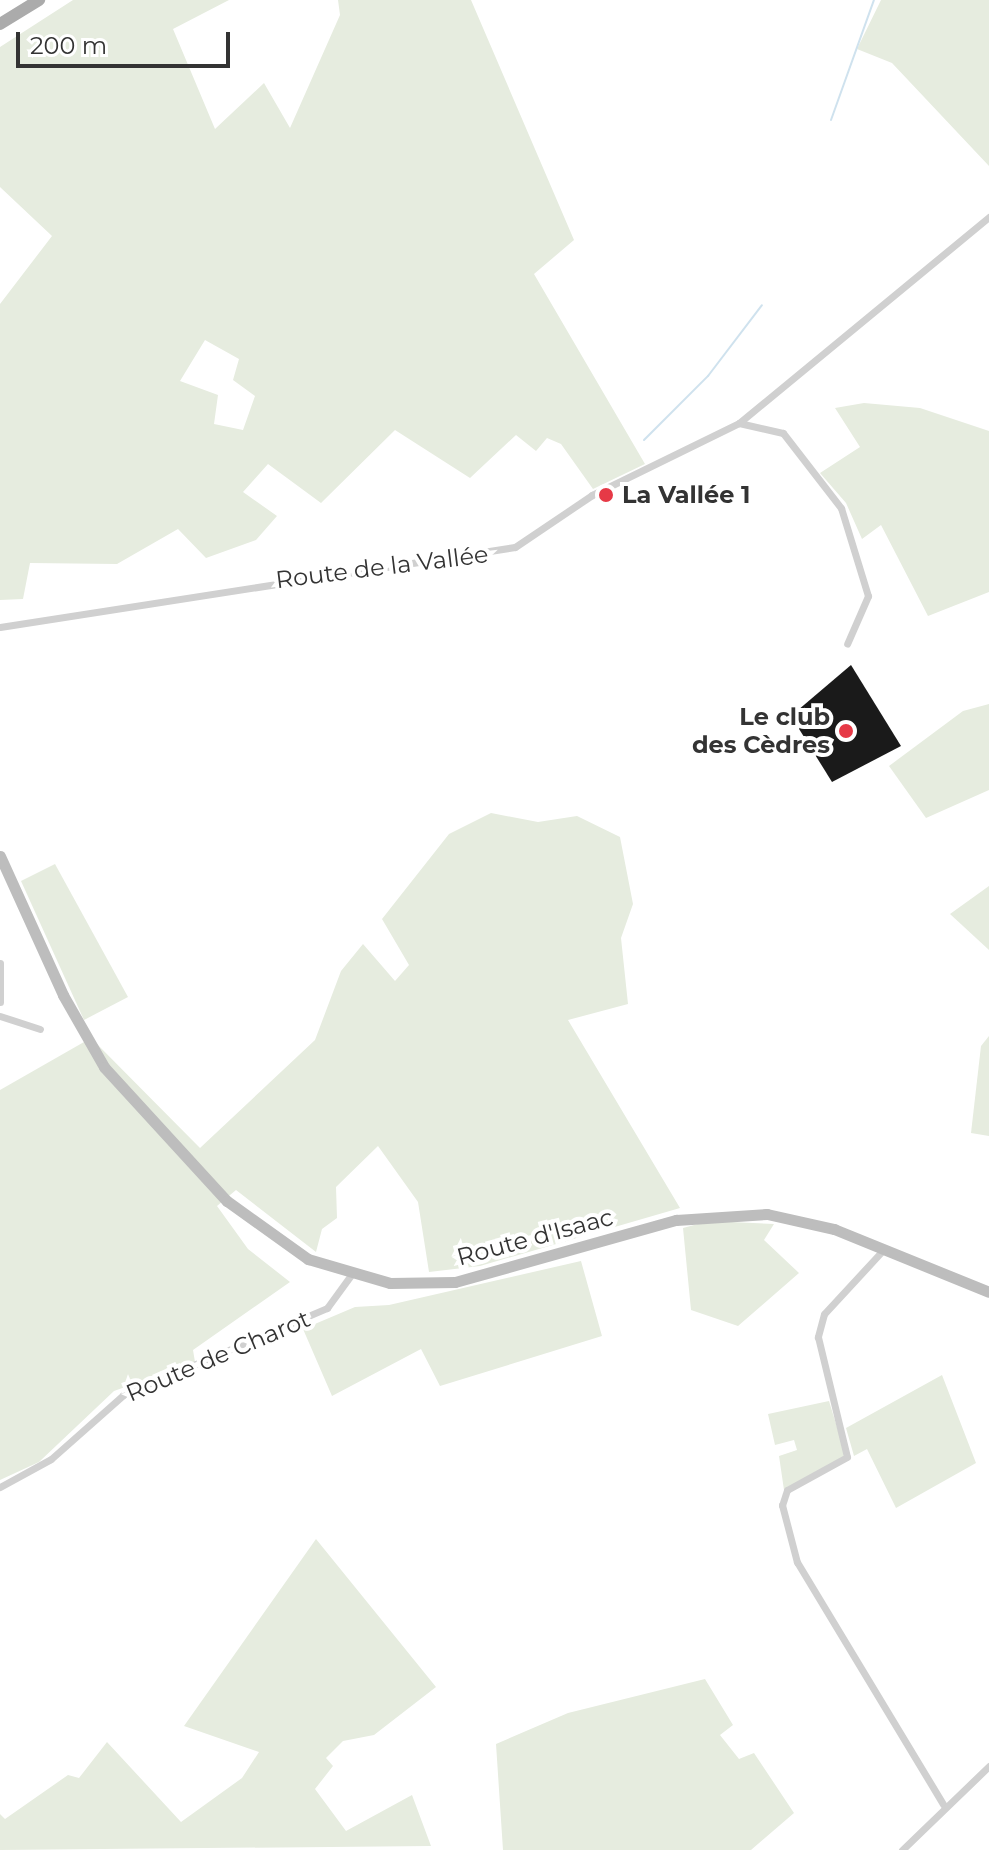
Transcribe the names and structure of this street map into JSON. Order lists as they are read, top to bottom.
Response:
{
  "streets": {
    "street": ["Route de la Vallée", "Route d'Isaac", "Route de Charot"]
  },
  "crossings": [
    ["Route d'Isaac", "Route de Charot"]
  ],
  "places": ["La Vallée 1", "Le club des Cèdres"],
  "scale_bar": "200 m"
}
